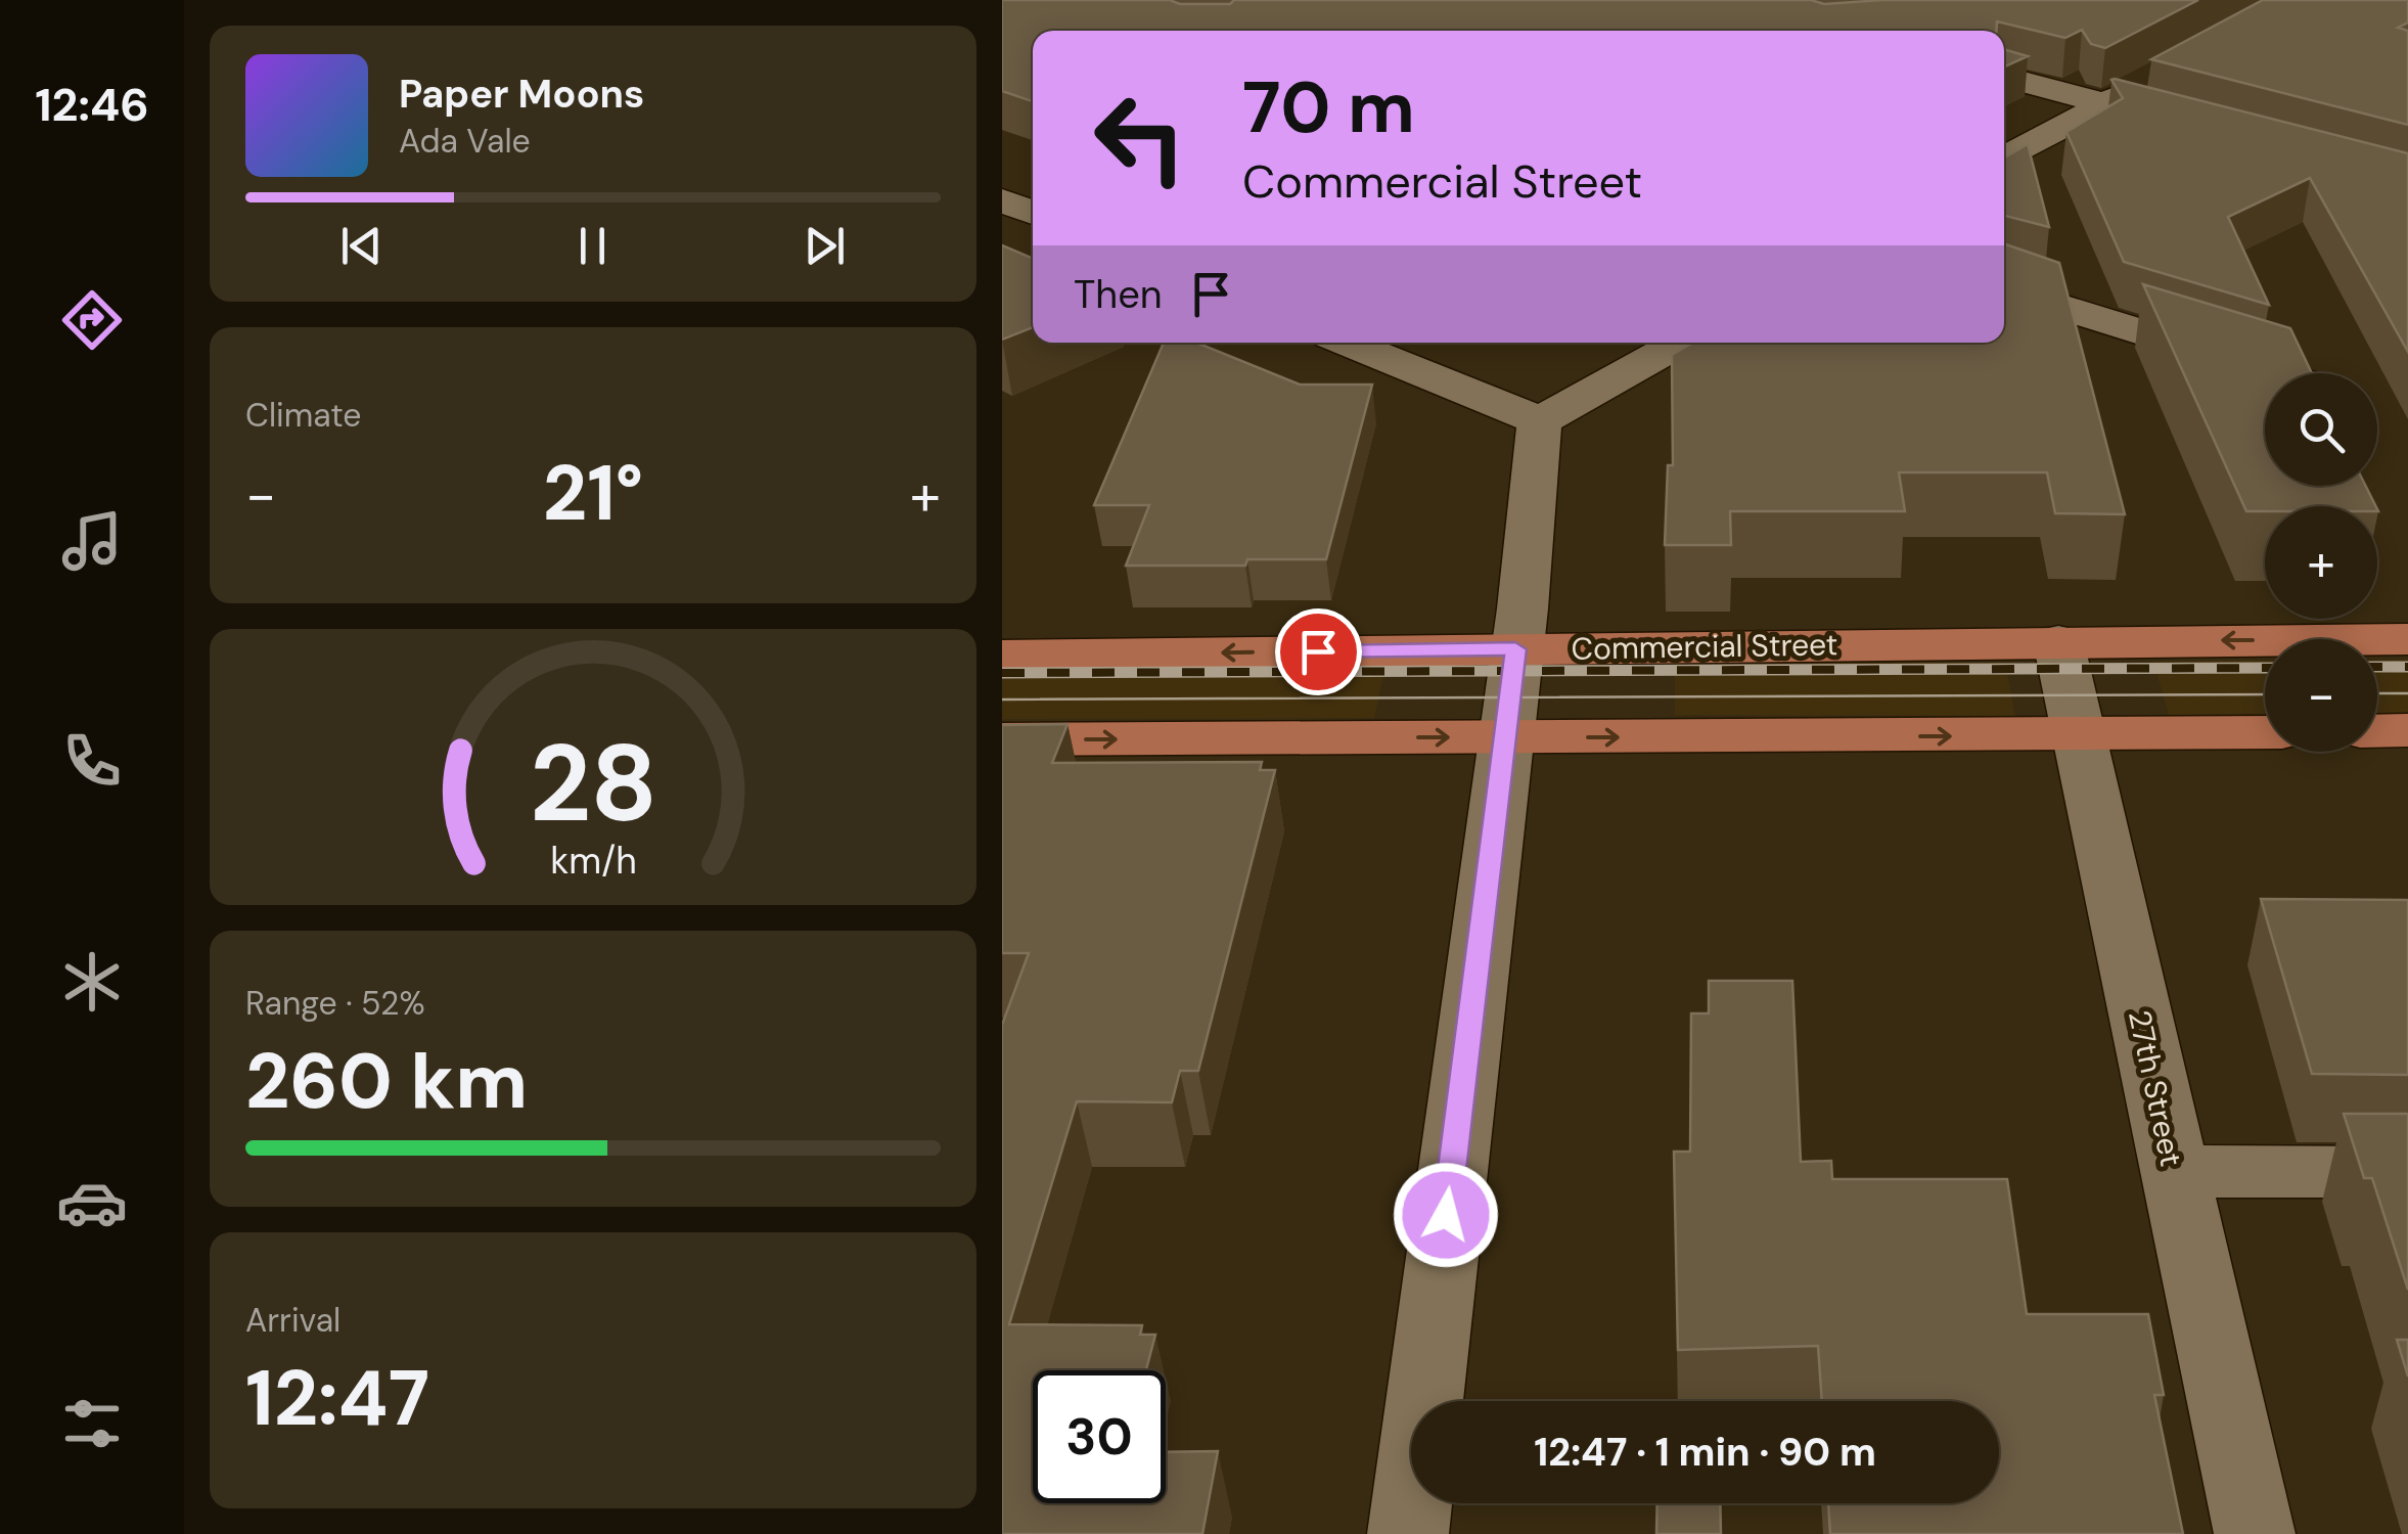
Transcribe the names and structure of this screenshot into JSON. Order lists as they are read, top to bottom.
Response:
{
  "streets": {
    "main road": ["Commercial Street"],
    "street": ["27th Street"]
  },
  "crossings": [
    ["Commercial Street", "27th Street"]
  ],
  "page": {
    "tabs": "12:46",
    "turn": ["70 m", "Commercial Street"],
    "song": ["Paper Moons", "Ada Vale"],
    "then": "Then",
    "tile": [
      "Climate",
      ["Range · 52%", "260 km"],
      ["Arrival", "12:47"]
    ],
    "map_buttons": ["+", "−"],
    "heat": ["−", "21°", "+"],
    "limit": "30",
    "trip": "12:47 · 1 min · 90 m",
    "gauge": ["28", "km/h"]
  }
}
